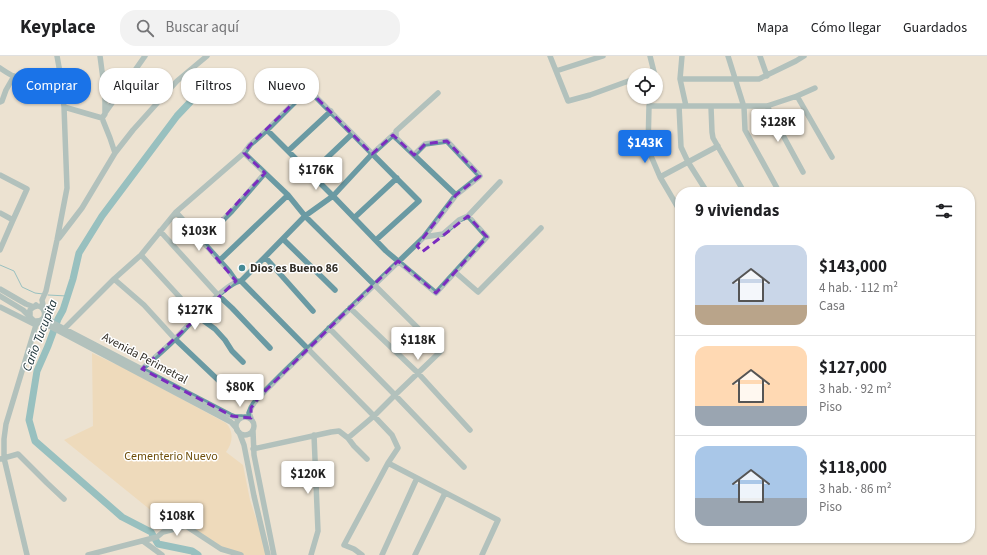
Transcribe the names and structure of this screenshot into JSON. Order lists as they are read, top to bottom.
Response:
{
  "streets": {
    "street": ["Avenida Perimetral"]
  },
  "water": ["Caño Tucupita"],
  "parks": ["Cementerio Nuevo"],
  "places": ["Dios es Bueno 86"],
  "page": {
    "header": "Keyplace",
    "search": "Buscar aquí",
    "nav": ["Mapa", "Cómo llegar", "Guardados"],
    "chip": [
      "Comprar",
      "Alquilar",
      "Filtros",
      "Nuevo"
    ],
    "price": [
      "$128K",
      "$143K",
      "$176K",
      "$103K",
      "$127K",
      "$118K",
      "$80K",
      "$120K",
      "$108K"
    ],
    "heading": "9 viviendas",
    "list": [
      {
        "name": "$143,000",
        "note": "4 hab. · 112 m² · Casa"
      },
      {
        "name": "$127,000",
        "note": "3 hab. · 92 m² · Piso"
      },
      {
        "name": "$118,000",
        "note": "3 hab. · 86 m² · Piso"
      }
    ]
  }
}
